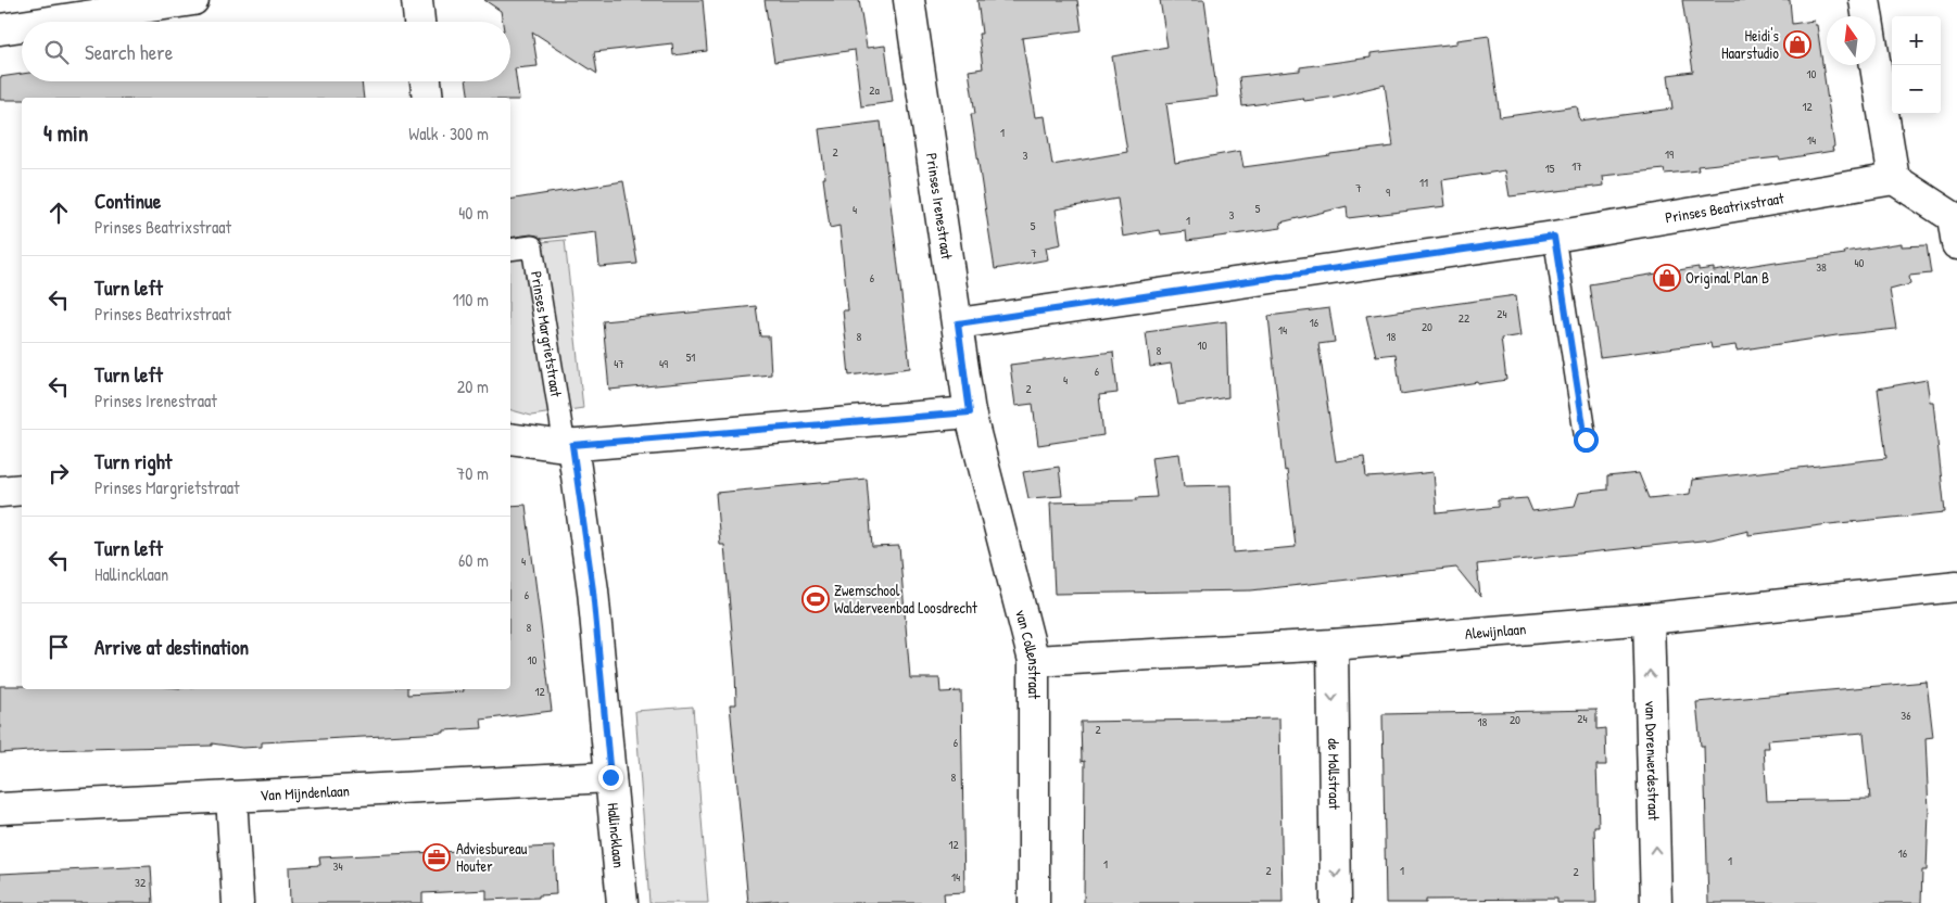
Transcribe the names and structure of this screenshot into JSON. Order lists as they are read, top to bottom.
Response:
{
  "streets": {
    "street": [
      "Prinses Irenestraat",
      "Prinses Beatrixstraat",
      "Alewijnlaan",
      "van Collenstraat",
      "van Dorenwerdestraat",
      "de Mollstraat",
      "Van Mijndenlaan",
      "Hallincklaan"
    ],
    "lane": ["Prinses Margrietstraat"]
  },
  "crossings": [
    ["Prinses Irenestraat", "Prinses Beatrixstraat"],
    ["Prinses Irenestraat", "van Collenstraat"],
    ["Prinses Margrietstraat", "Hallincklaan"],
    ["Alewijnlaan", "van Collenstraat"],
    ["Alewijnlaan", "van Dorenwerdestraat"],
    ["Alewijnlaan", "de Mollstraat"],
    ["Van Mijndenlaan", "Hallincklaan"]
  ],
  "one_way": ["van Dorenwerdestraat", "de Mollstraat"],
  "places": {
    "shop": ["Heidi's Haarstudio", "Original Plan B"],
    "sports": ["Zwemschool Walderveenbad Loosdrecht"],
    "office": ["Adviesbureau Houter"]
  },
  "house_numbers": [
    "10",
    "2a",
    "12",
    "1",
    "14",
    "2",
    "19",
    "3",
    "17",
    "15",
    "11",
    "7",
    "9",
    "5",
    "4",
    "3",
    "1",
    "5",
    "7",
    "40",
    "38",
    "6",
    "24",
    "22",
    "16",
    "20",
    "14",
    "8",
    "18",
    "10",
    "8",
    "51",
    "47",
    "49",
    "6",
    "4",
    "2",
    "4",
    "6",
    "8",
    "10",
    "12",
    "36",
    "24",
    "20",
    "18",
    "2",
    "6",
    "8",
    "12",
    "16",
    "1",
    "1",
    "34",
    "2",
    "1",
    "2",
    "14",
    "32"
  ],
  "north": "top",
  "page": {
    "map_buttons": ["+", "−"],
    "search": "Search here",
    "heading": ["4 min", "Walk · 300 m"],
    "list": [
      ["Continue", "Prinses Beatrixstraat", "40 m"],
      ["Turn left", "Prinses Beatrixstraat", "110 m"],
      ["Turn left", "Prinses Irenestraat", "20 m"],
      ["Turn right", "Prinses Margrietstraat", "70 m"],
      ["Turn left", "Hallincklaan", "60 m"],
      "Arrive at destination"
    ]
  }
}
